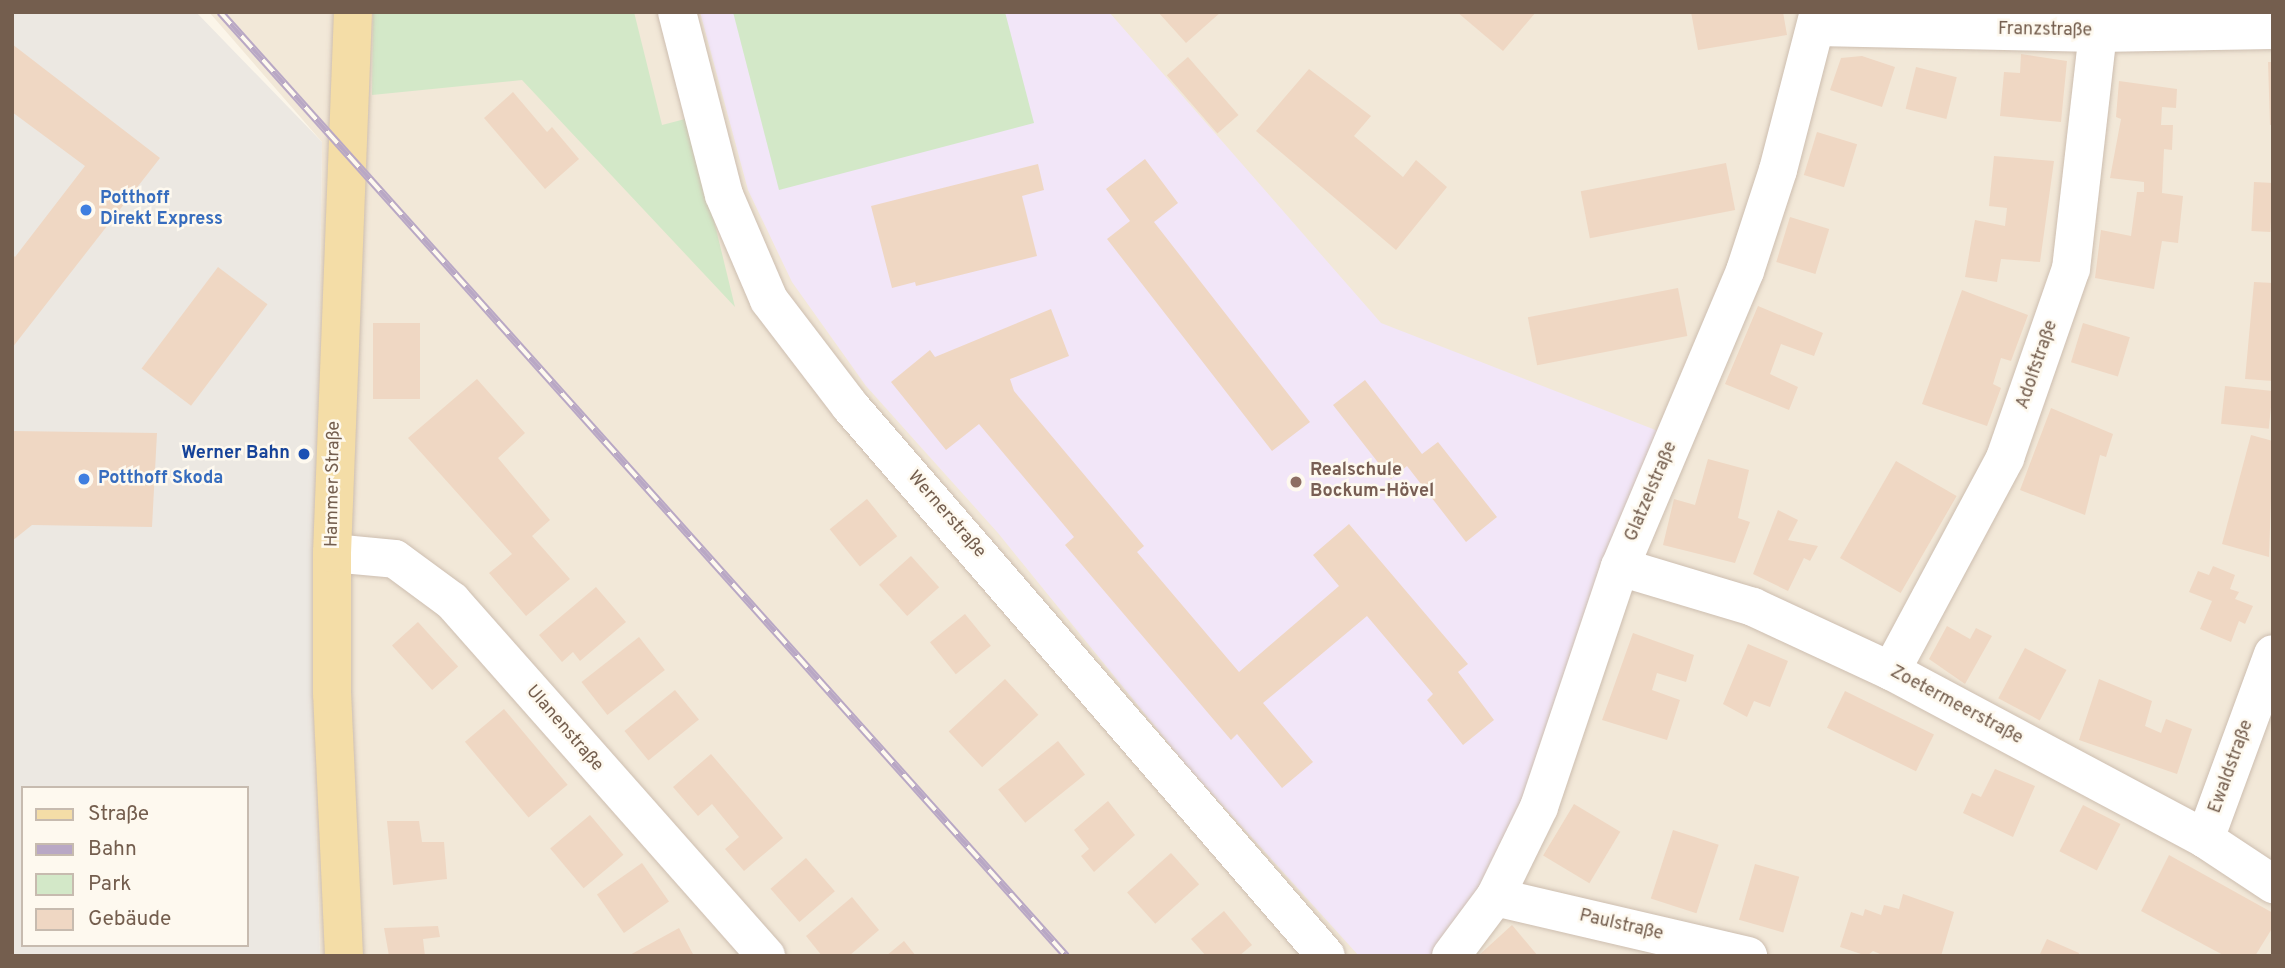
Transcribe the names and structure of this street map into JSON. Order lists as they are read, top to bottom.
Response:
{
  "streets": {
    "main road": ["Hammer Straße"],
    "street": [
      "Franzstraße",
      "Adolfstraße",
      "Glatzelstraße",
      "Wernerstraße",
      "Zoetermeerstraße",
      "Ulanenstraße",
      "Ewaldstraße",
      "Paulstraße"
    ]
  },
  "crossings": [
    ["Franzstraße", "Adolfstraße"],
    ["Franzstraße", "Glatzelstraße"],
    ["Adolfstraße", "Zoetermeerstraße"],
    ["Hammer Straße", "Ulanenstraße"],
    ["Glatzelstraße", "Zoetermeerstraße"],
    ["Glatzelstraße", "Paulstraße"],
    ["Zoetermeerstraße", "Ewaldstraße"]
  ],
  "places": [
    "Potthoff Direkt Express",
    "Werner Bahn",
    "Potthoff Skoda",
    "Realschule Bockum-Hövel"
  ],
  "legend": [
    "Straße",
    "Bahn",
    "Park",
    "Gebäude"
  ]
}
